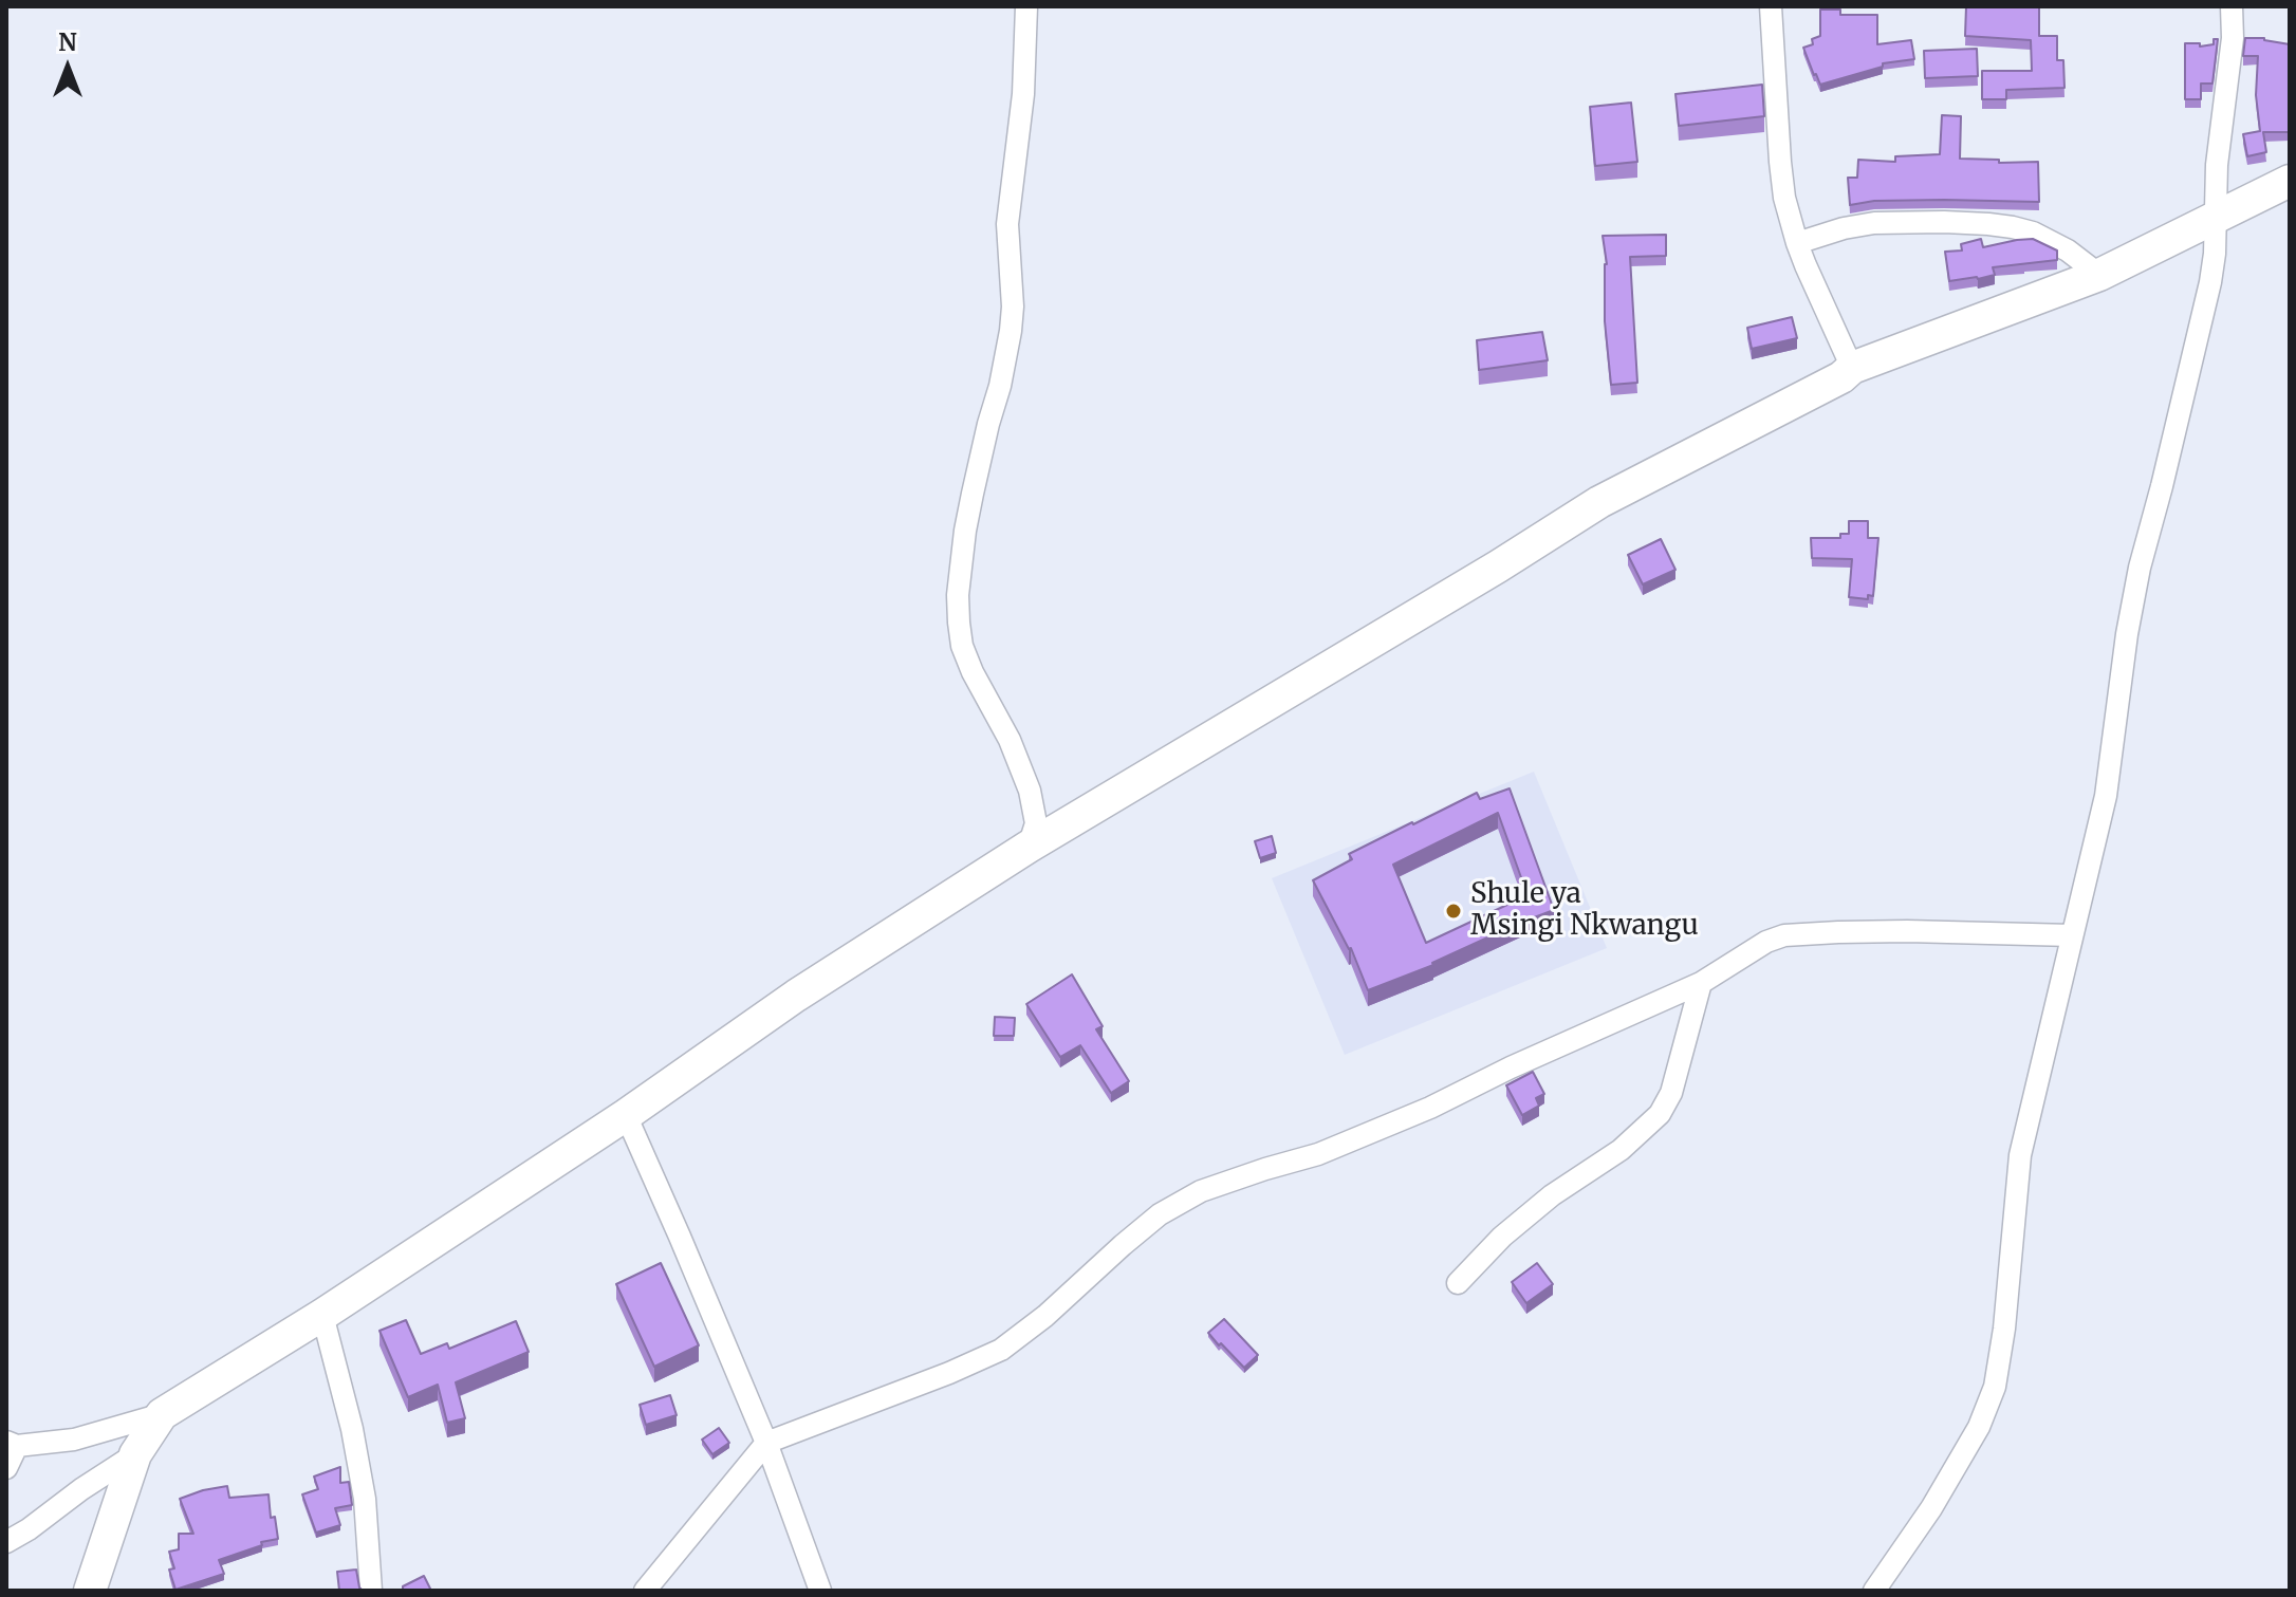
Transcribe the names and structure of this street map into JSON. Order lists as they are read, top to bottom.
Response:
{
  "places": ["Shule ya Msingi Nkwangu"],
  "north": "top"
}
